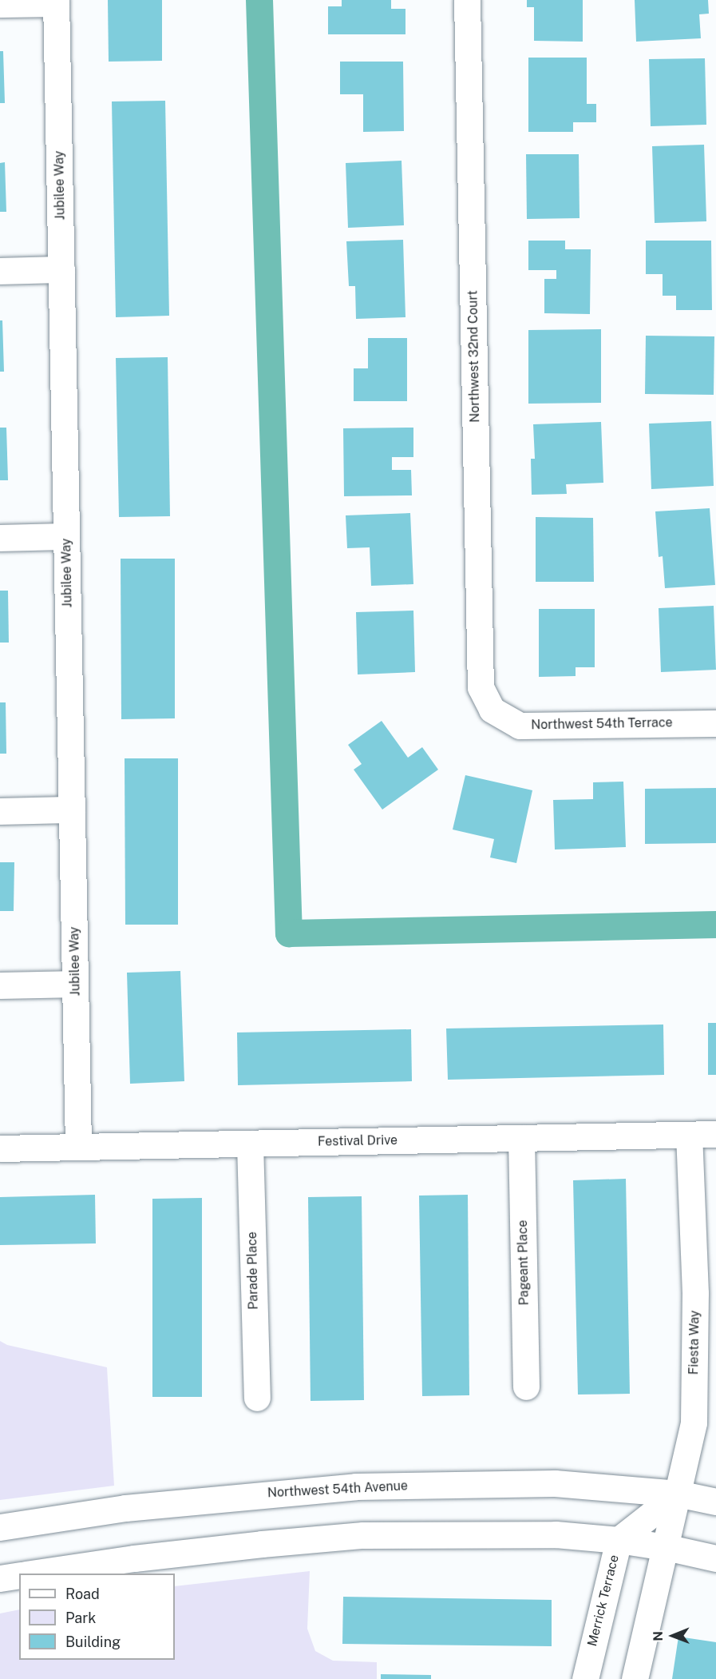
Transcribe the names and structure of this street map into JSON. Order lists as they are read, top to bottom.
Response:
{
  "streets": {
    "street": [
      "Jubilee Way",
      "Northwest 32nd Court",
      "Northwest 54th Terrace",
      "Festival Drive",
      "Pageant Place",
      "Parade Place",
      "Fiesta Way",
      "Northwest 54th Avenue",
      "Merrick Terrace"
    ]
  },
  "crossings": [
    ["Jubilee Way", "Festival Drive"],
    ["Northwest 32nd Court", "Northwest 54th Terrace"],
    ["Festival Drive", "Pageant Place"],
    ["Festival Drive", "Parade Place"],
    ["Festival Drive", "Fiesta Way"],
    ["Fiesta Way", "Northwest 54th Avenue"],
    ["Fiesta Way", "Merrick Terrace"],
    ["Northwest 54th Avenue", "Merrick Terrace"]
  ],
  "legend": ["Road", "Park", "Building"],
  "north": "left"
}
